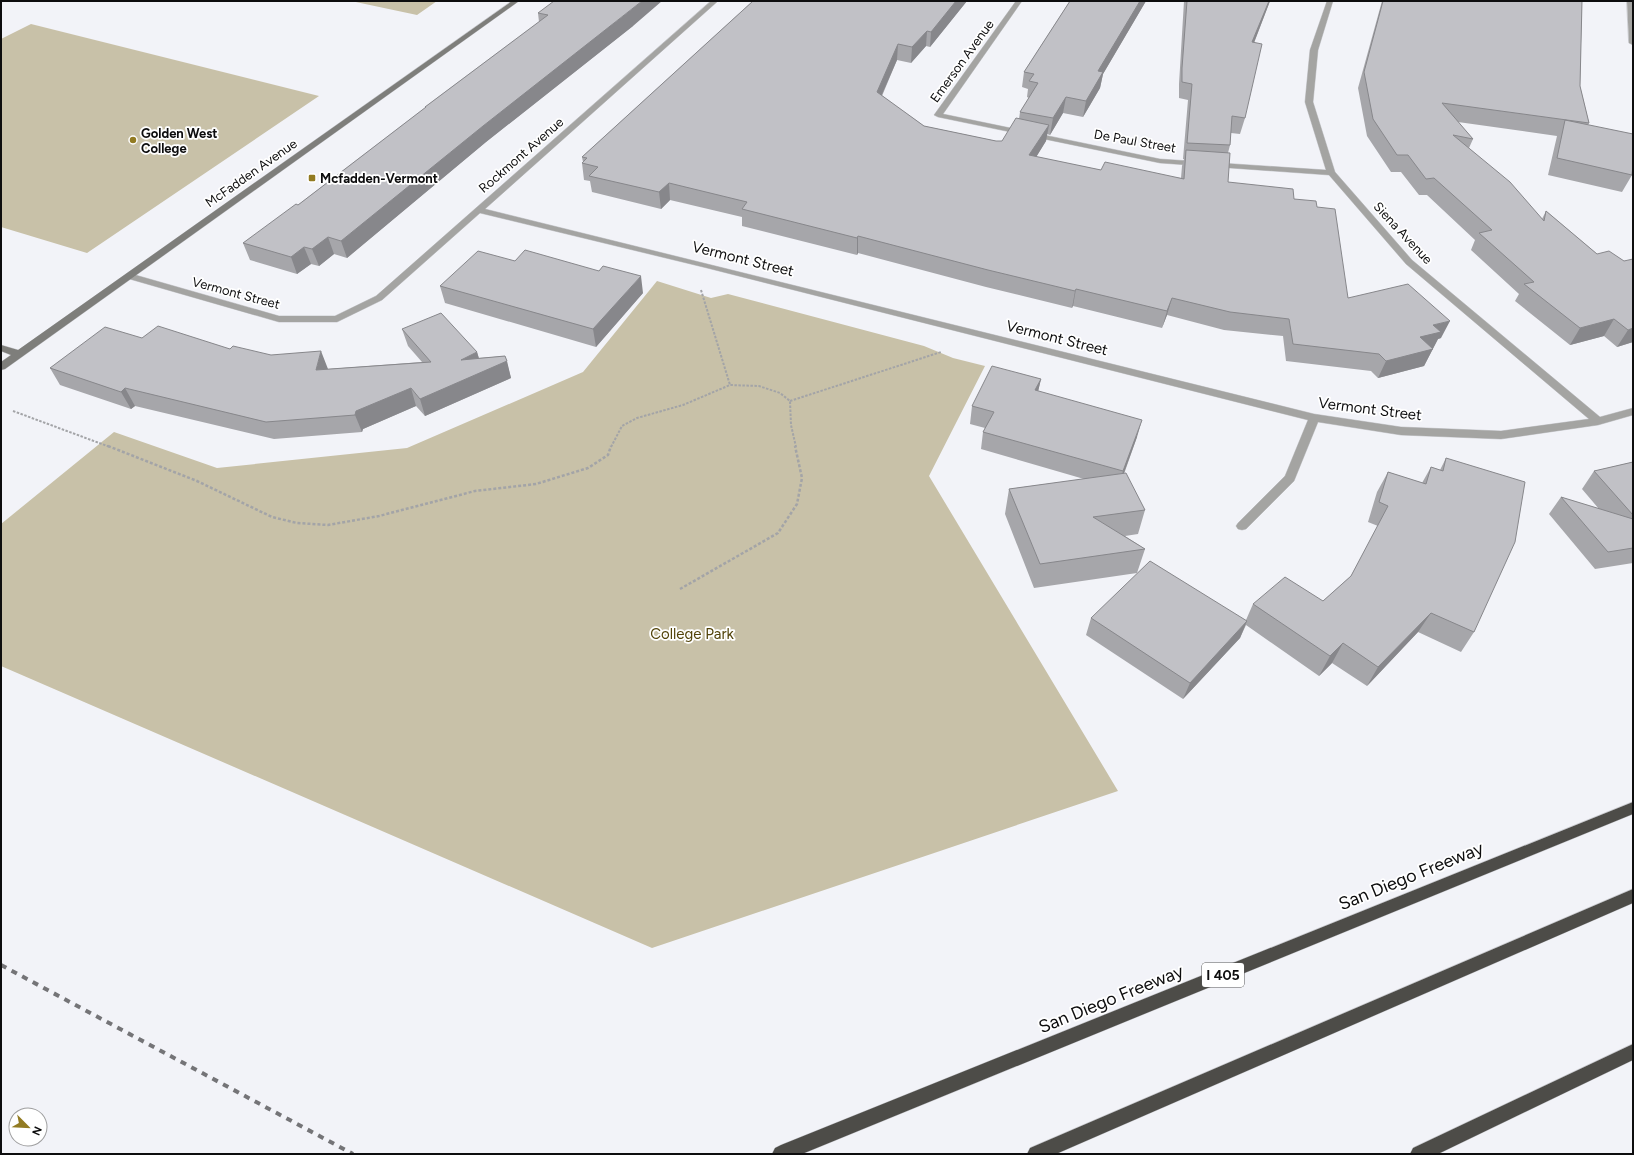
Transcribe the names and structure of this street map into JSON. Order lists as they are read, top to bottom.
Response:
{
  "streets": {
    "highway": ["San Diego Freeway", "I 405"],
    "street": [
      "Emerson Avenue",
      "De Paul Street",
      "Rockmont Avenue",
      "McFadden Avenue",
      "Siena Avenue",
      "Vermont Street"
    ]
  },
  "crossings": [
    ["Emerson Avenue", "De Paul Street"],
    ["De Paul Street", "Siena Avenue"],
    ["Rockmont Avenue", "Vermont Street"],
    ["McFadden Avenue", "Vermont Street"],
    ["Siena Avenue", "Vermont Street"]
  ],
  "parks": ["College Park"],
  "places": {
    "other": ["Golden West College"],
    "transit": ["Mcfadden-Vermont"]
  },
  "north": "bottom right"
}
